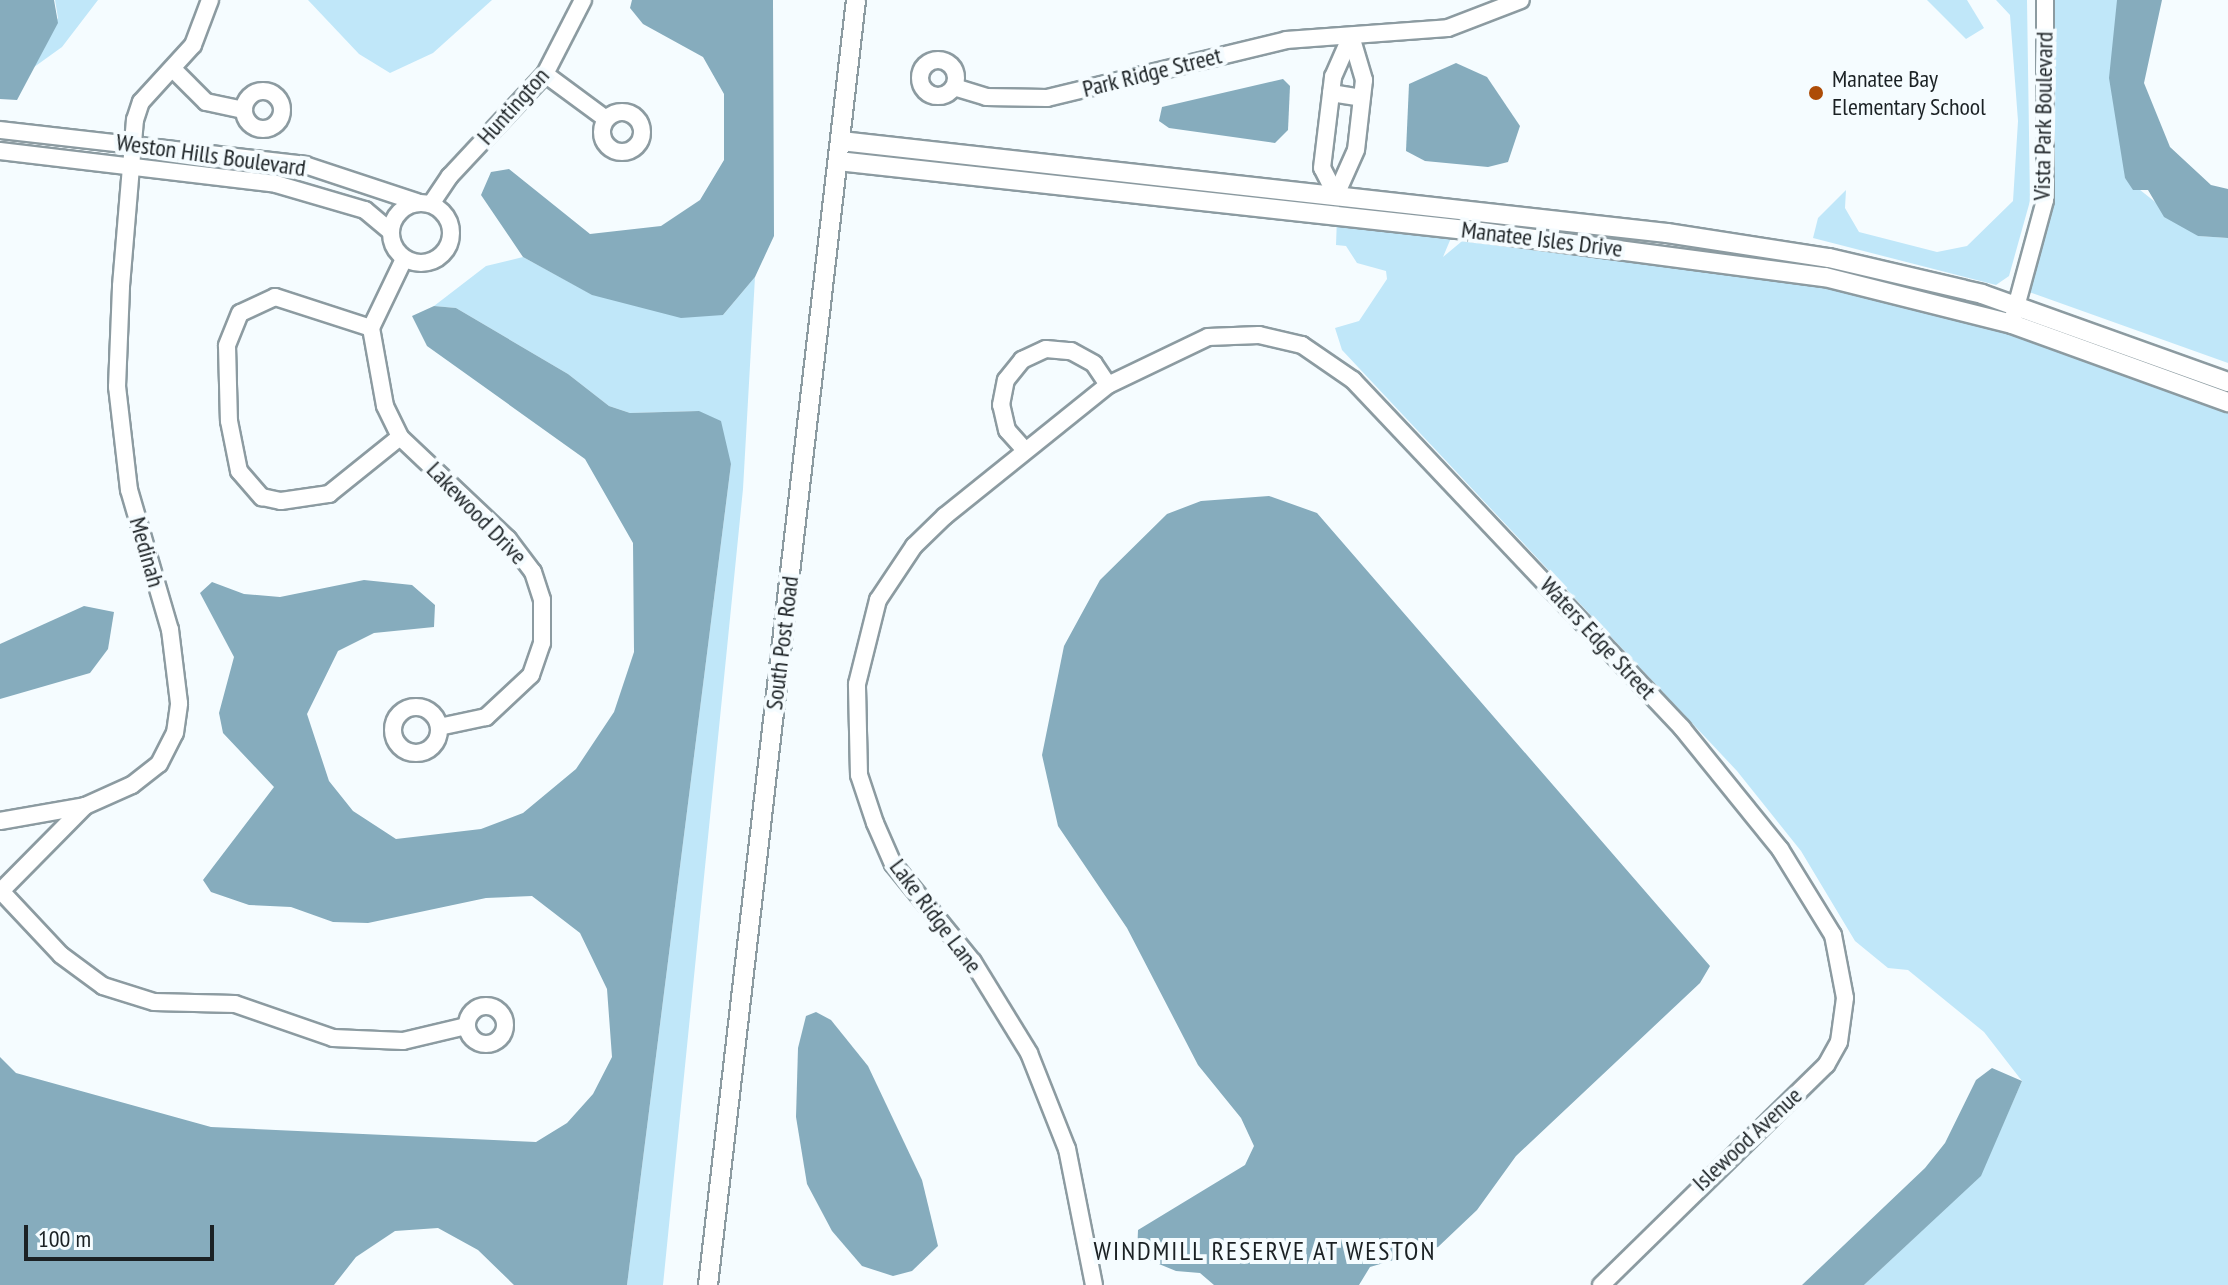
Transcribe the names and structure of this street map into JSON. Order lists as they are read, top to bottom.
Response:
{
  "streets": {
    "street": [
      "Park Ridge Street",
      "Huntington",
      "Vista Park Boulevard",
      "Weston Hills Boulevard",
      "Manatee Isles Drive",
      "Lakewood Drive",
      "Medinah",
      "Waters Edge Street",
      "South Post Road",
      "Lake Ridge Lane",
      "Islewood Avenue"
    ]
  },
  "crossings": [
    ["Huntington", "Weston Hills Boulevard"],
    ["Vista Park Boulevard", "Manatee Isles Drive"],
    ["Weston Hills Boulevard", "Medinah"],
    ["Manatee Isles Drive", "South Post Road"],
    ["Waters Edge Street", "Lake Ridge Lane"],
    ["Waters Edge Street", "Islewood Avenue"]
  ],
  "districts": ["WINDMILL RESERVE AT WESTON"],
  "places": ["Manatee Bay Elementary School"],
  "scale_bar": "100 m"
}
